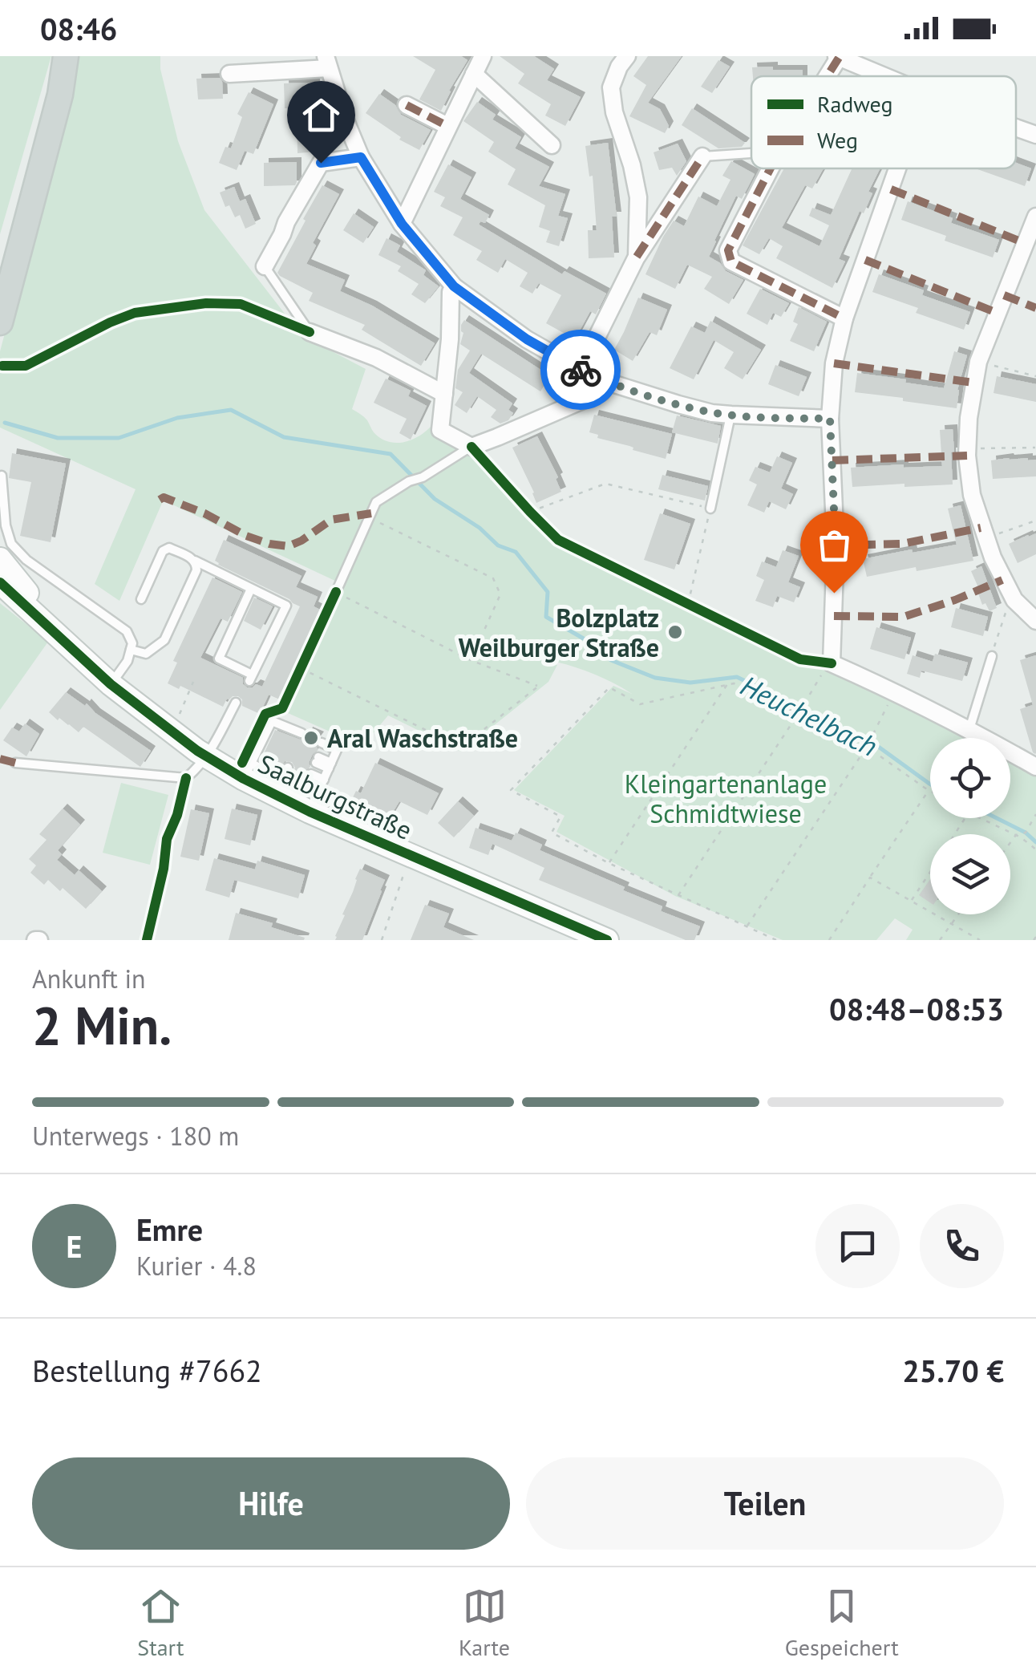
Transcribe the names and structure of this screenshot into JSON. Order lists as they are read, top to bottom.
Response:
{
  "streets": {
    "street": ["Saalburgstraße"]
  },
  "water": ["Heuchelbach"],
  "parks": ["Kleingartenanlage Schmidtwiese"],
  "places": ["Bolzplatz Weilburger Straße", "Aral Waschstraße"],
  "legend": ["Radweg", "Weg"],
  "page": {
    "status": "08:46",
    "heading": ["2 Min.", "Ankunft in", "08:48–08:53"],
    "panel": [
      "Emre",
      "Kurier · 4.8",
      "Bestellung #7662",
      "25.70 €"
    ],
    "bar": "Unterwegs · 180 m",
    "round": "E",
    "buttons": ["Hilfe", "Teilen"],
    "tabs": ["Start", "Karte", "Gespeichert"]
  }
}
